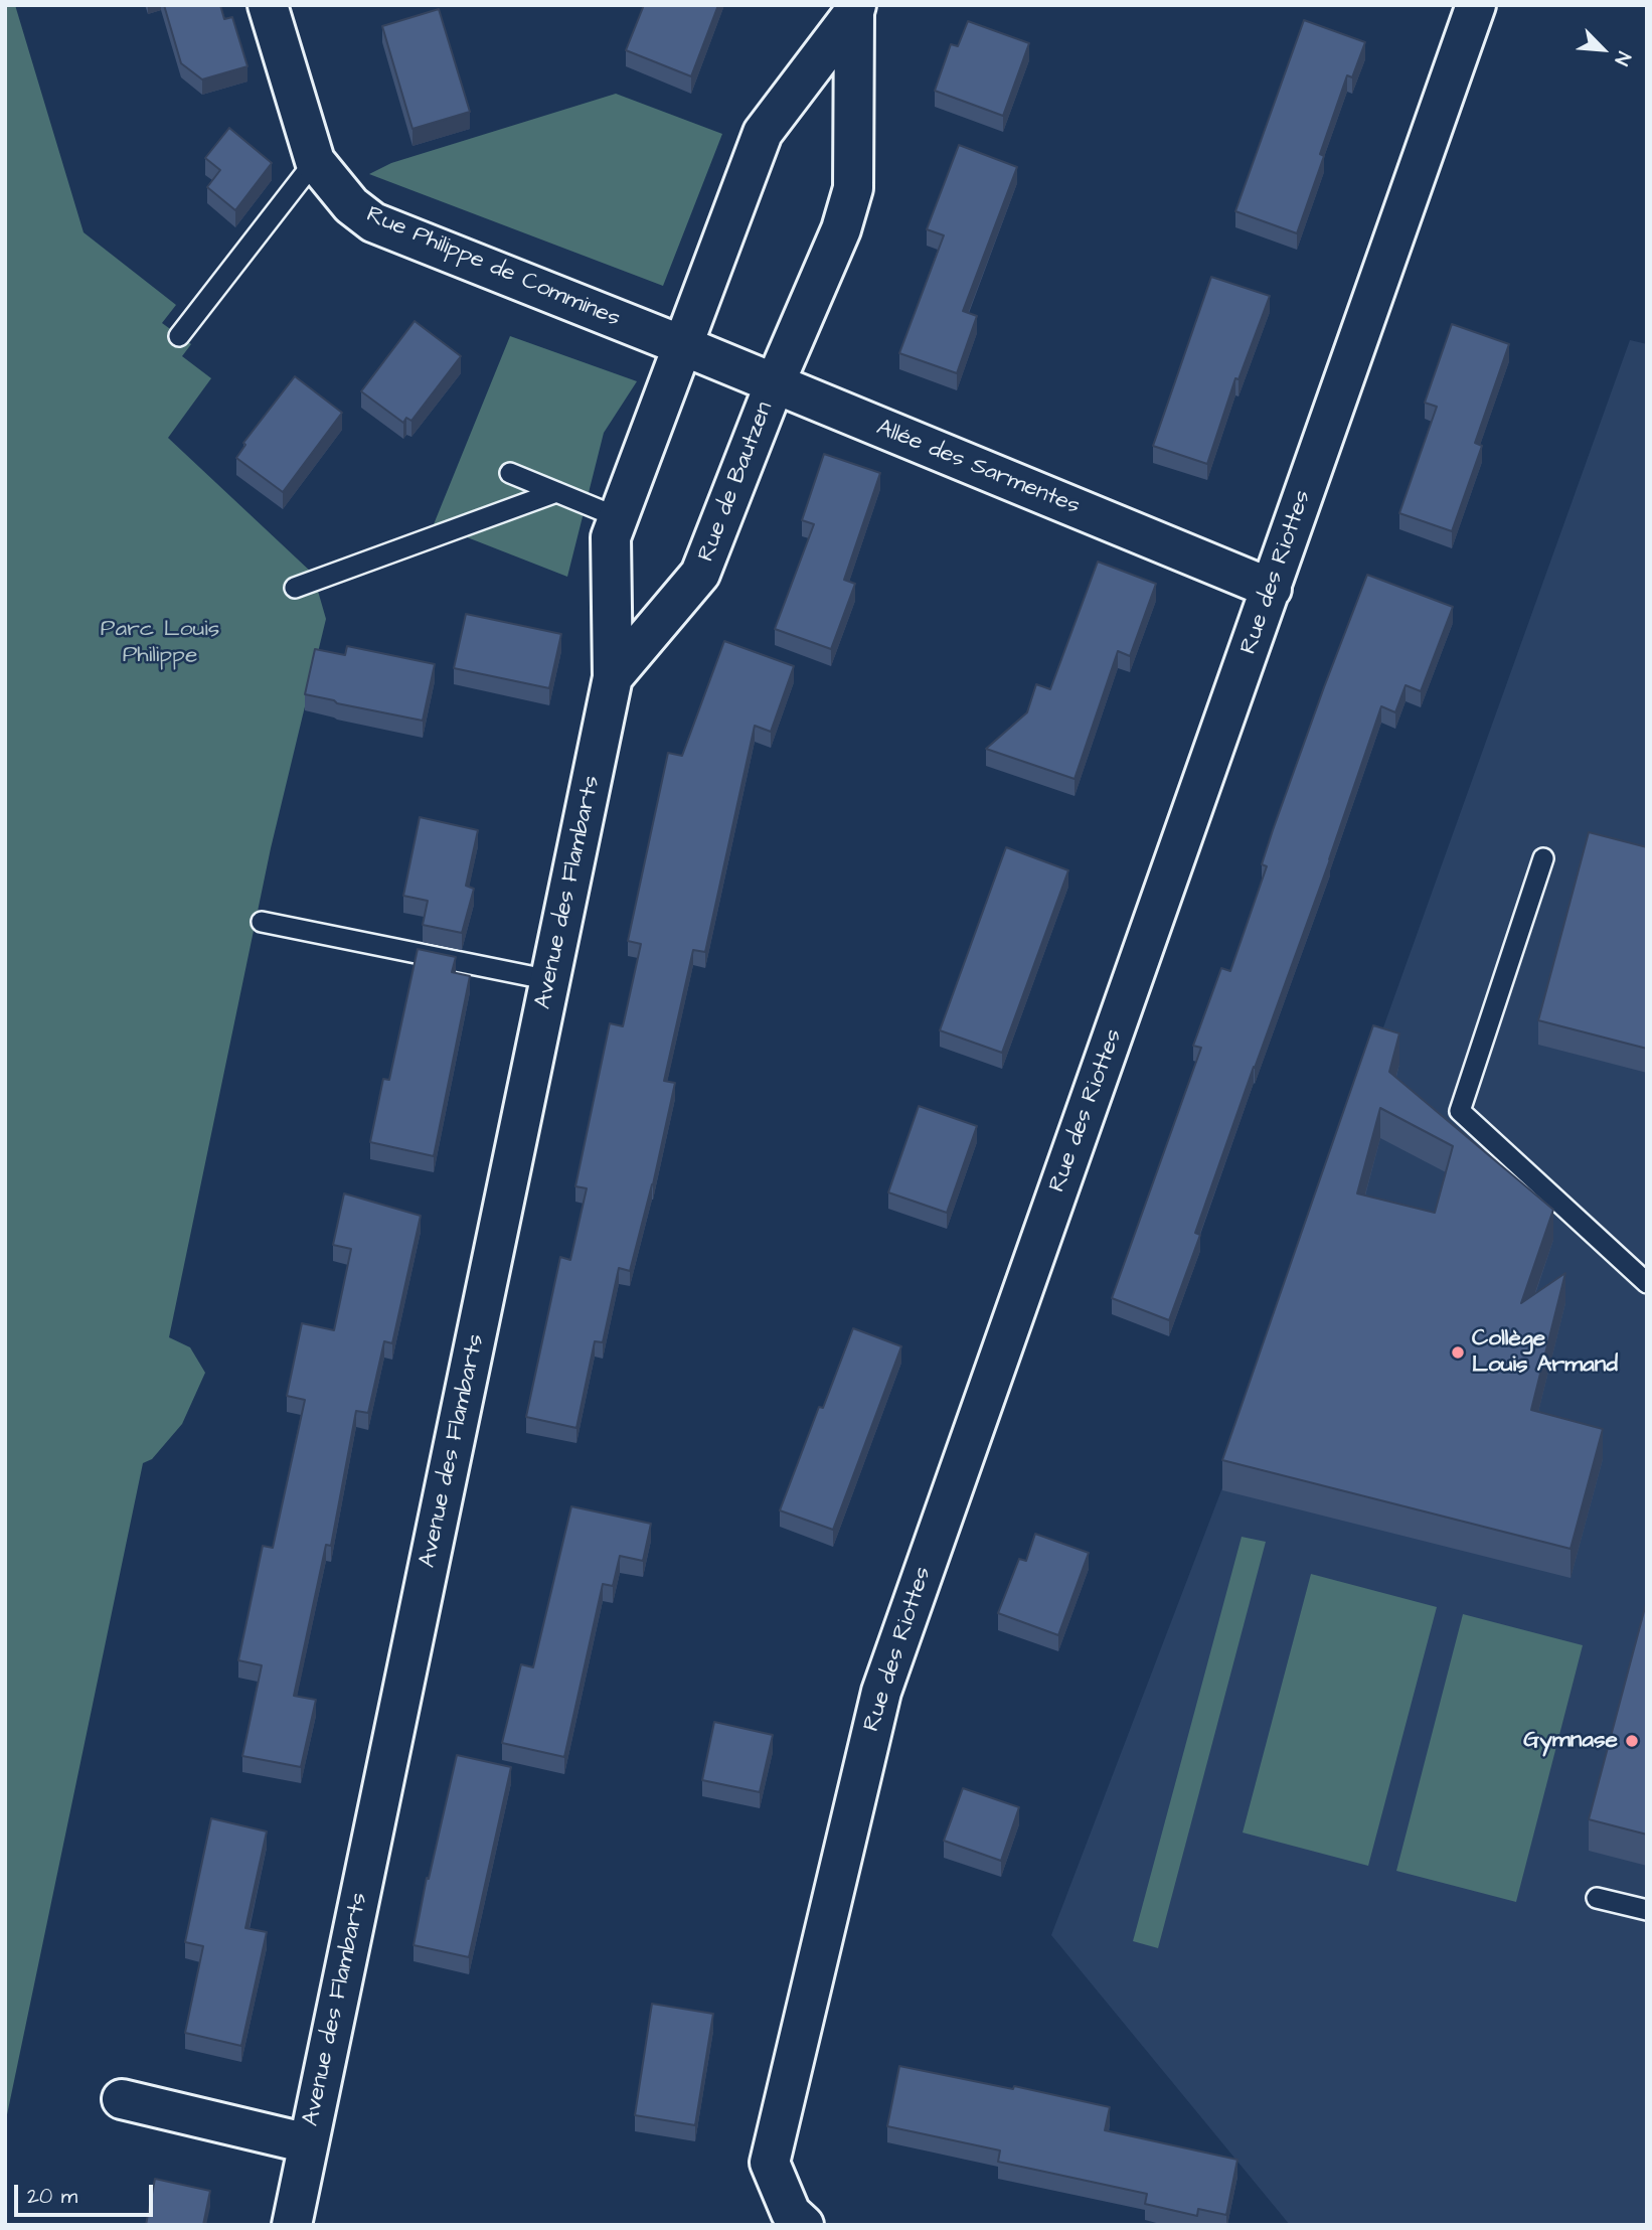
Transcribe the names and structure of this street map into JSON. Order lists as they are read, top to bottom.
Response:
{
  "streets": {
    "street": [
      "Rue Philippe de Commines",
      "Allée des Sarmentes",
      "Rue de Bautzen",
      "Rue des Riottes",
      "Avenue des Flambarts"
    ]
  },
  "crossings": [
    ["Rue Philippe de Commines", "Allée des Sarmentes"],
    ["Rue Philippe de Commines", "Rue de Bautzen"],
    ["Allée des Sarmentes", "Rue de Bautzen"],
    ["Allée des Sarmentes", "Rue des Riottes"],
    ["Rue de Bautzen", "Avenue des Flambarts"]
  ],
  "parks": ["Parc Louis Philippe"],
  "places": ["Collège Louis Armand", "Gymnase"],
  "scale_bar": "20 m",
  "north": "bottom right"
}
